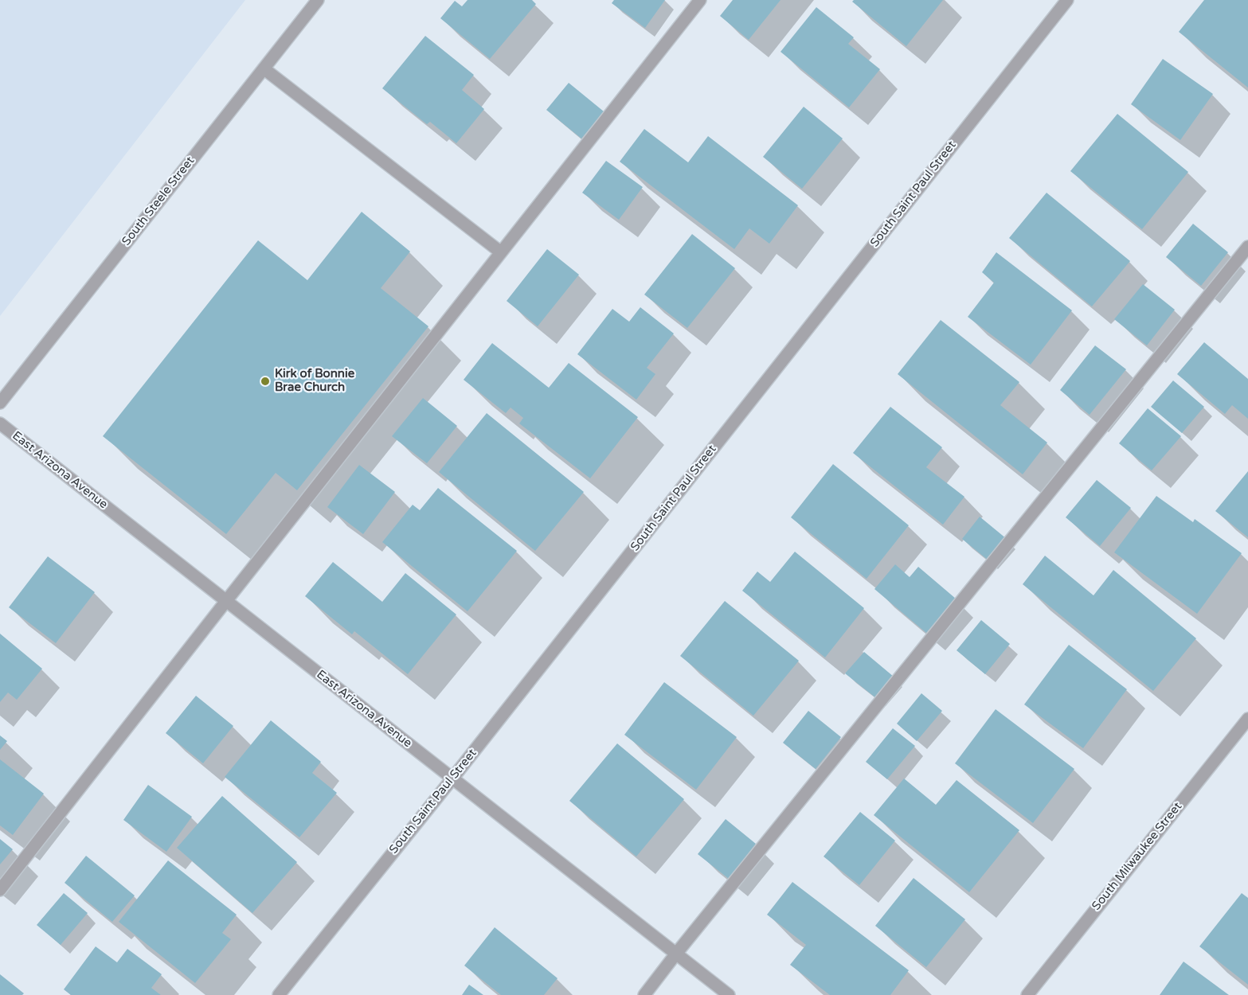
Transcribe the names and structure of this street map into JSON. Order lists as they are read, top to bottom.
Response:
{
  "streets": {
    "street": [
      "South Saint Paul Street",
      "South Steele Street",
      "East Arizona Avenue",
      "South Milwaukee Street"
    ]
  },
  "crossings": [
    ["South Saint Paul Street", "East Arizona Avenue"]
  ],
  "places": ["Kirk of Bonnie Brae Church"]
}
